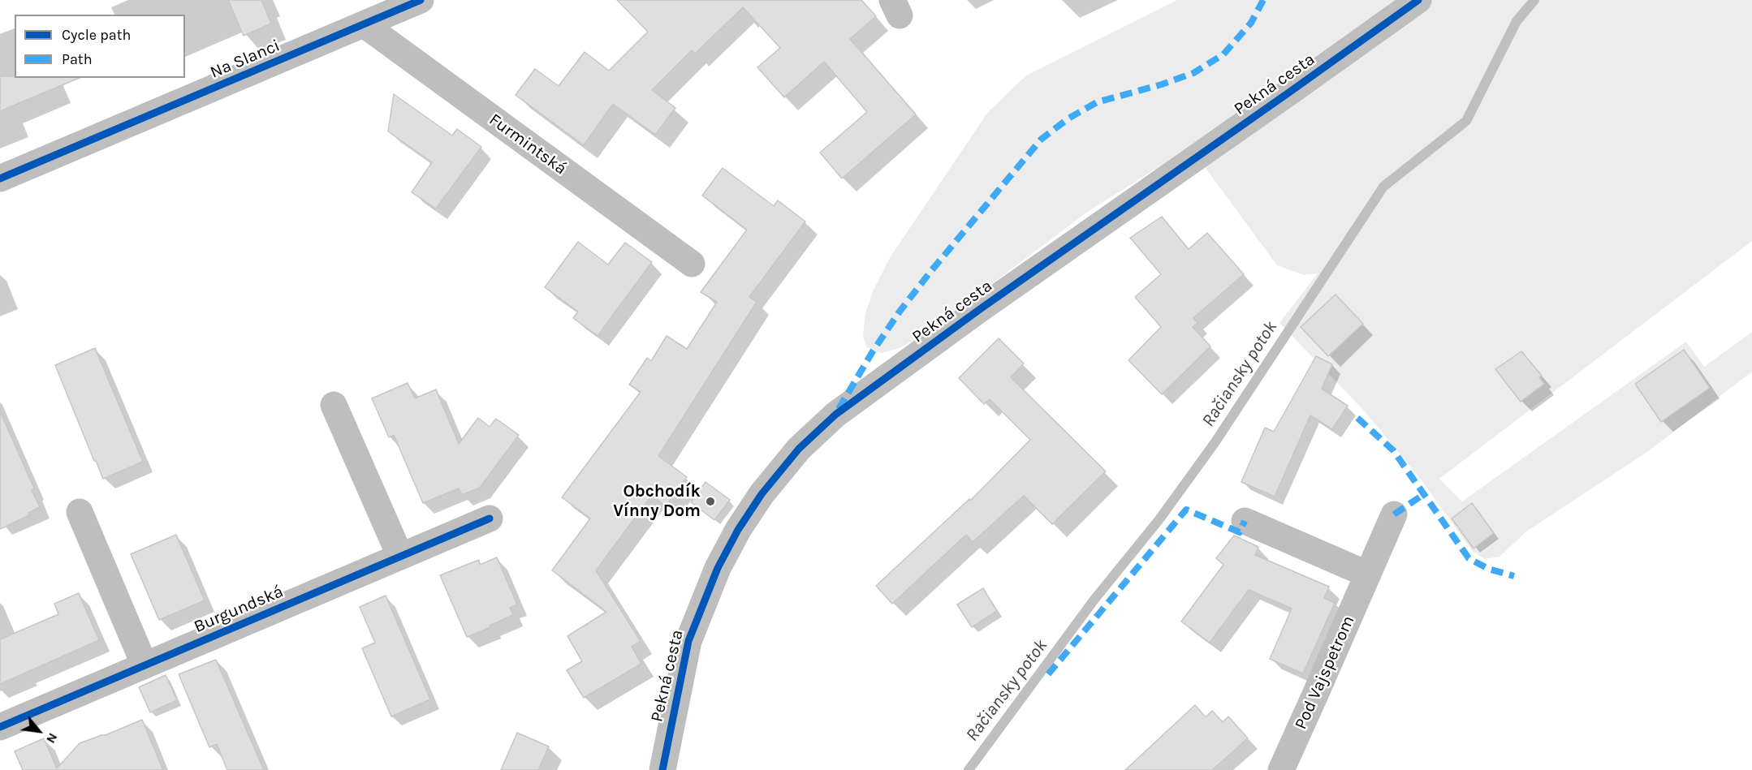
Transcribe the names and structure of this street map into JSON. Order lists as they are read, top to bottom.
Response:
{
  "streets": {
    "street": [
      "Na Slanci",
      "Pekná cesta",
      "Furmintská",
      "Burgundská",
      "Pod Vajspetrom"
    ]
  },
  "crossings": [
    ["Na Slanci", "Furmintská"]
  ],
  "water": ["Račiansky potok"],
  "places": ["Obchodík Vínny Dom"],
  "legend": ["Cycle path", "Path"],
  "north": "bottom right"
}
